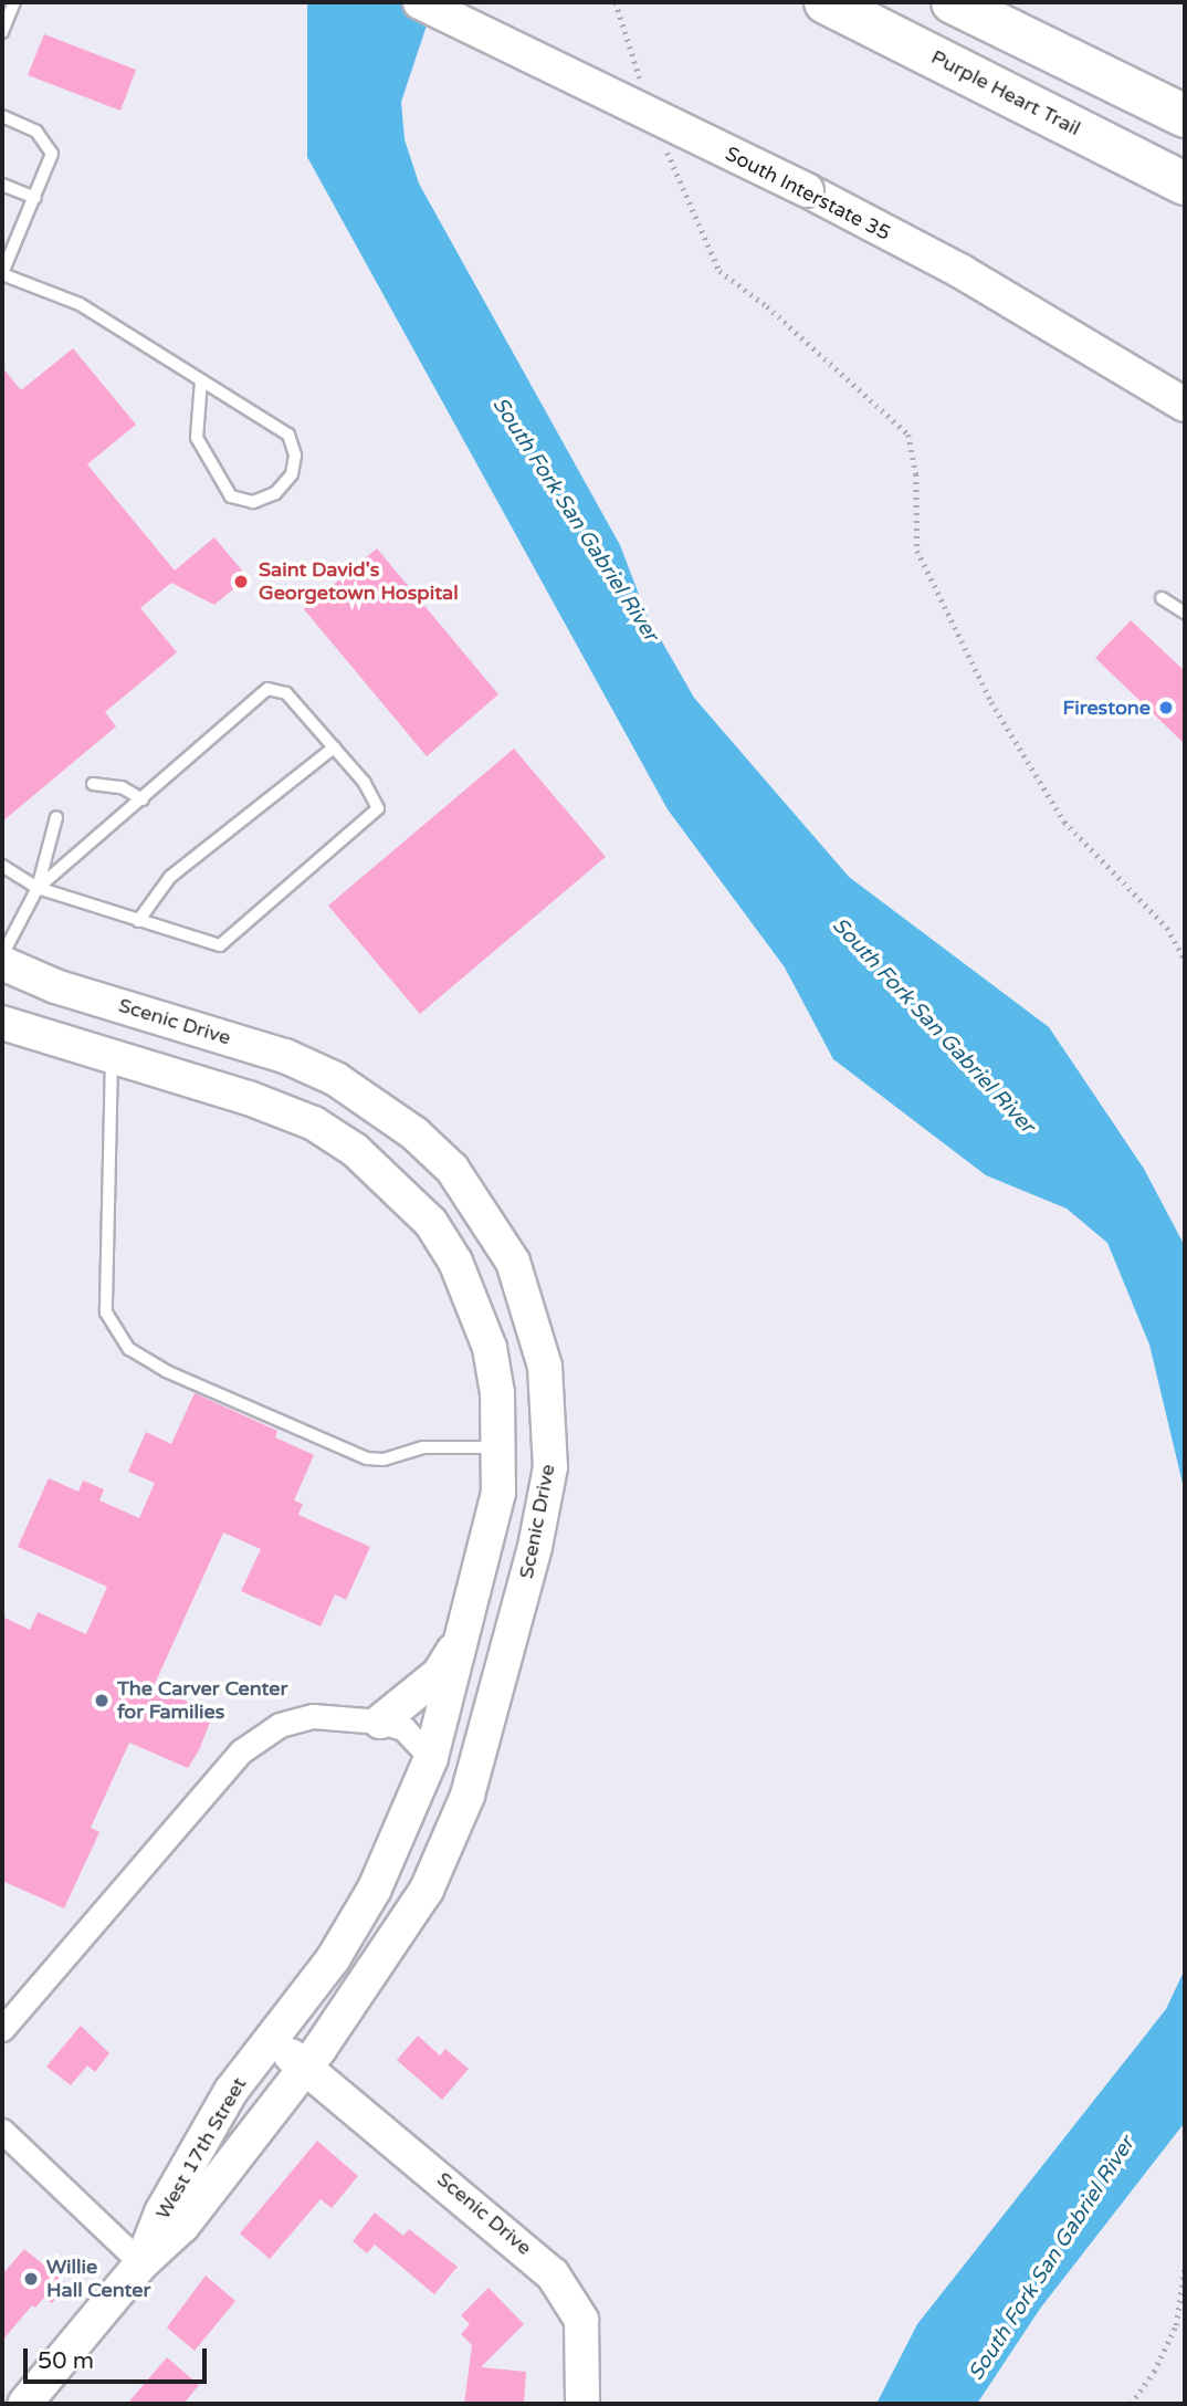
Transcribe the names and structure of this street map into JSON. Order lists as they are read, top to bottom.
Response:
{
  "streets": {
    "highway": ["Purple Heart Trail"],
    "street": ["South Interstate 35", "Scenic Drive", "West 17th Street"]
  },
  "crossings": [
    ["Scenic Drive", "West 17th Street"]
  ],
  "water": ["South Fork San Gabriel River"],
  "places": [
    "Saint David's Georgetown Hospital",
    "Firestone",
    "The Carver Center for Families",
    "Willie Hall Center"
  ],
  "scale_bar": "50 m"
}
